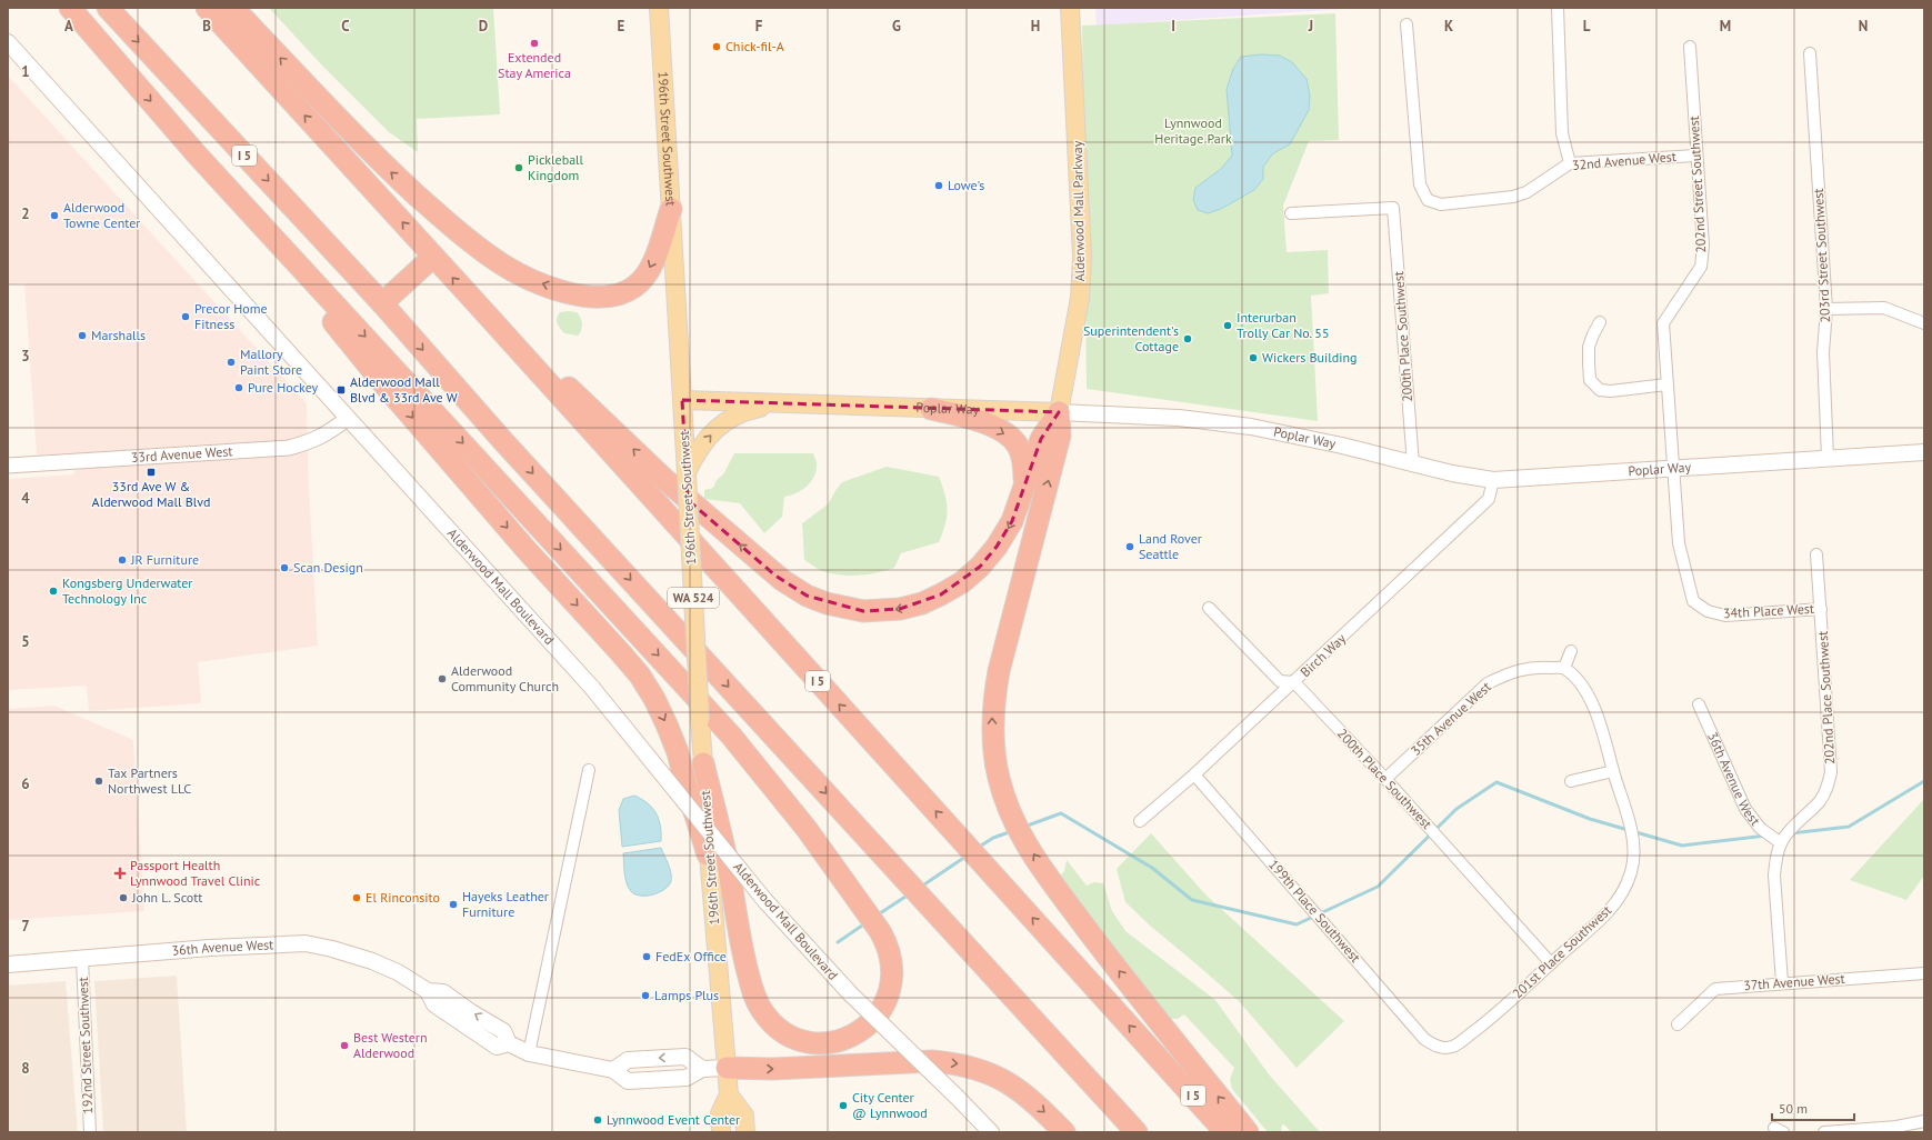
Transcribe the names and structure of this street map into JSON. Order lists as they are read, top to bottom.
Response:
{
  "streets": {
    "highway": ["I 5"],
    "main road": [
      "196th Street Southwest",
      "Alderwood Mall Parkway",
      "Poplar Way",
      "Alderwood Mall Boulevard",
      "WA 524",
      "36th Avenue West"
    ],
    "street": [
      "32nd Avenue West",
      "202nd Street Southwest",
      "203rd Street Southwest",
      "200th Place Southwest",
      "33rd Avenue West",
      "34th Place West",
      "Birch Way",
      "202nd Place Southwest",
      "35th Avenue West",
      "199th Place Southwest",
      "201st Place Southwest",
      "37th Avenue West",
      "192nd Street Southwest"
    ]
  },
  "crossings": [
    ["196th Street Southwest", "Poplar Way"],
    ["196th Street Southwest", "36th Avenue West"],
    ["32nd Avenue West", "202nd Street Southwest"],
    ["202nd Street Southwest", "Poplar Way"],
    ["202nd Street Southwest", "34th Place West"],
    ["Alderwood Mall Parkway", "Poplar Way"],
    ["203rd Street Southwest", "Poplar Way"],
    ["200th Place Southwest", "Poplar Way"],
    ["200th Place Southwest", "Birch Way"],
    ["200th Place Southwest", "35th Avenue West"],
    ["200th Place Southwest", "201st Place Southwest"],
    ["Poplar Way", "Birch Way"],
    ["33rd Avenue West", "Alderwood Mall Boulevard"],
    ["34th Place West", "202nd Place Southwest"],
    ["Birch Way", "199th Place Southwest"],
    ["202nd Place Southwest", "36th Avenue West"],
    ["202nd Place Southwest", "37th Avenue West"],
    ["35th Avenue West", "201st Place Southwest"],
    ["36th Avenue West", "192nd Street Southwest"],
    ["199th Place Southwest", "201st Place Southwest"]
  ],
  "parks": ["Lynnwood Heritage Park"],
  "places": {
    "other": [
      "Extended Stay America",
      "Chick-fil-A",
      "Pickleball Kingdom",
      "Lowe's",
      "Alderwood Towne Center",
      "Precor Home Fitness",
      "Interurban Trolly Car No. 55",
      "Marshalls",
      "Superintendent's Cottage",
      "Wickers Building",
      "Mallory Paint Store",
      "Pure Hockey",
      "Land Rover Seattle",
      "JR Furniture",
      "Scan Design",
      "Kongsberg Underwater Technology Inc",
      "Alderwood Community Church",
      "Tax Partners Northwest LLC",
      "John L. Scott",
      "El Rinconsito",
      "Hayeks Leather Furniture",
      "FedEx Office",
      "Lamps Plus",
      "Best Western Alderwood",
      "City Center @ Lynnwood",
      "Lynnwood Event Center"
    ],
    "transit": ["Alderwood Mall Blvd & 33rd Ave W", "33rd Ave W & Alderwood Mall Blvd"],
    "health": ["Passport Health Lynnwood Travel Clinic"]
  },
  "scale_bar": "50 m",
  "grid": {
    "columns": [
      "A",
      "B",
      "C",
      "D",
      "E",
      "F",
      "G",
      "H",
      "I",
      "J",
      "K",
      "L",
      "M",
      "N"
    ],
    "rows": [
      "1",
      "2",
      "3",
      "4",
      "5",
      "6",
      "7",
      "8"
    ]
  }
}
